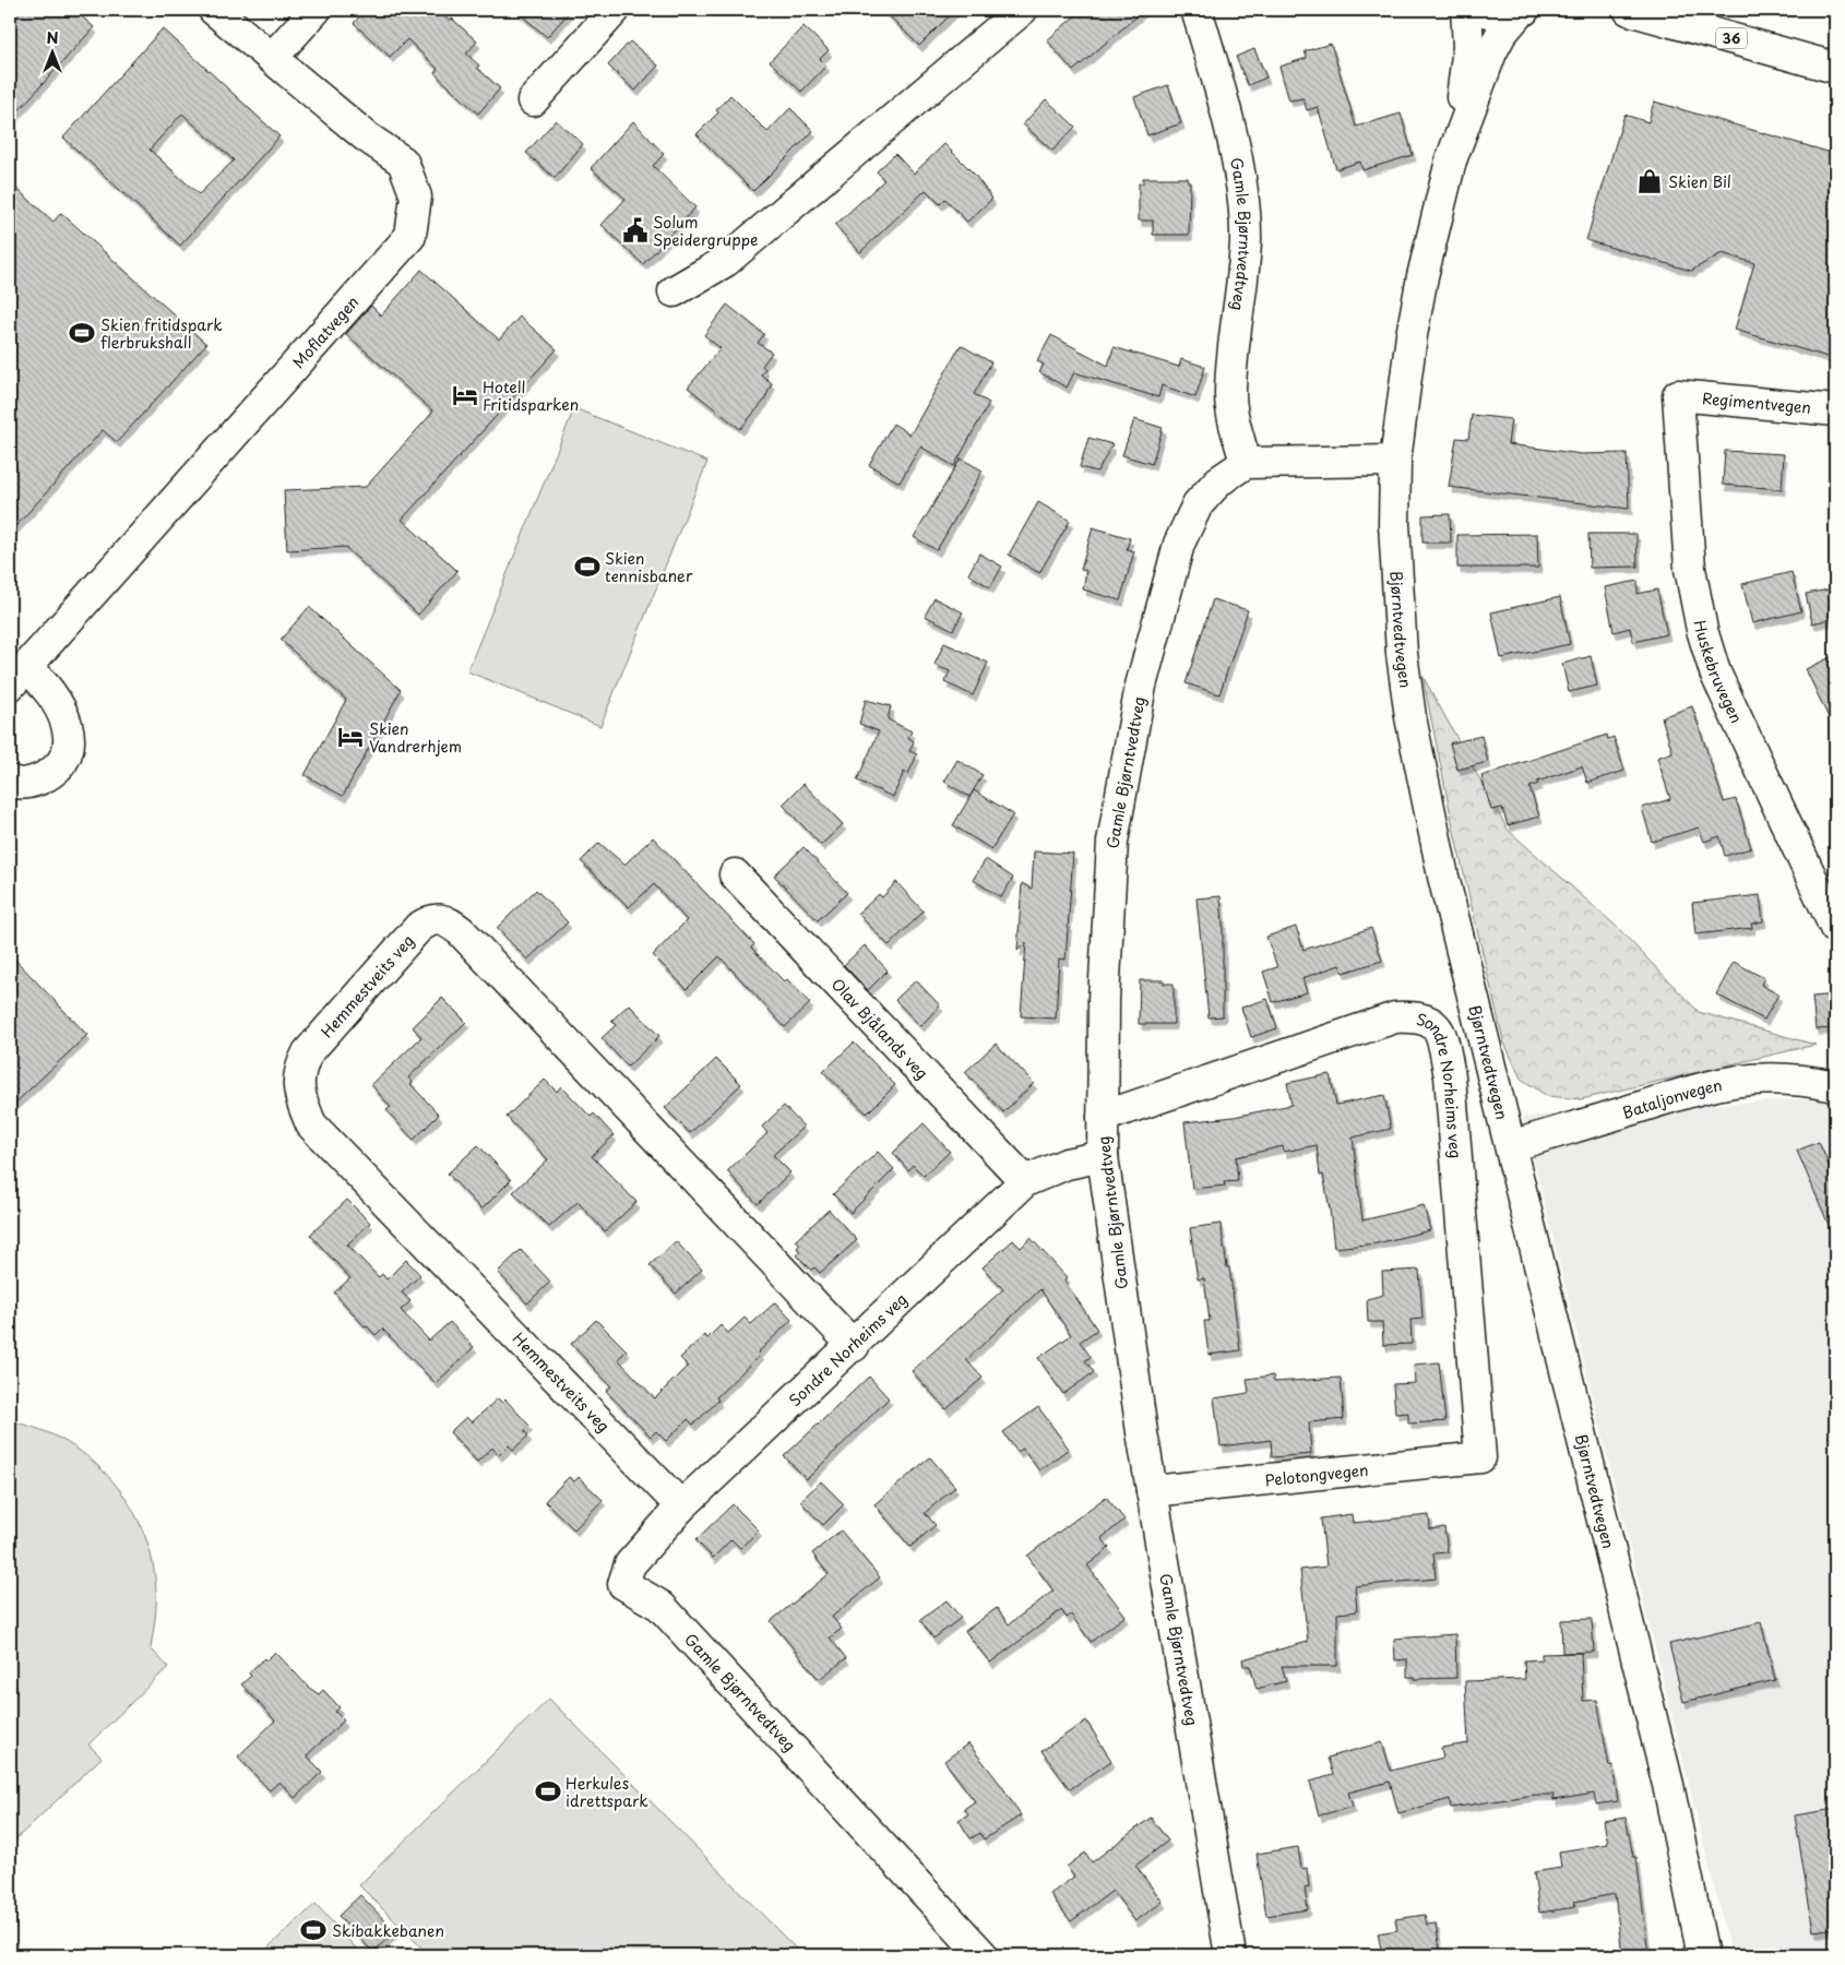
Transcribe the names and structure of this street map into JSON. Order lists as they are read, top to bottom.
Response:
{
  "streets": {
    "main road": [
      "36",
      "Gamle Bjørntvedtveg",
      "Moflatvegen",
      "Regimentvegen",
      "Bjørntvedtvegen",
      "Huskebruvegen",
      "Hemmestveits veg",
      "Olav Bjålands veg",
      "Sondre Norheims veg",
      "Bataljonvegen",
      "Pelotongvegen"
    ]
  },
  "crossings": [
    ["Gamle Bjørntvedtveg", "Sondre Norheims veg"],
    ["Gamle Bjørntvedtveg", "Pelotongvegen"],
    ["Regimentvegen", "Huskebruvegen"],
    ["Bjørntvedtvegen", "Bataljonvegen"],
    ["Hemmestveits veg", "Sondre Norheims veg"],
    ["Olav Bjålands veg", "Sondre Norheims veg"],
    ["Sondre Norheims veg", "Pelotongvegen"]
  ],
  "places": {
    "shop": ["Skien Bil"],
    "public building": ["Solum Speidergruppe"],
    "sports": [
      "Skien fritidspark flerbrukshall",
      "Skien tennisbaner",
      "Herkules idrettspark",
      "Skibakkebanen"
    ],
    "hotel": ["Hotell Fritidsparken", "Skien Vandrerhjem"]
  },
  "north": "top"
}
